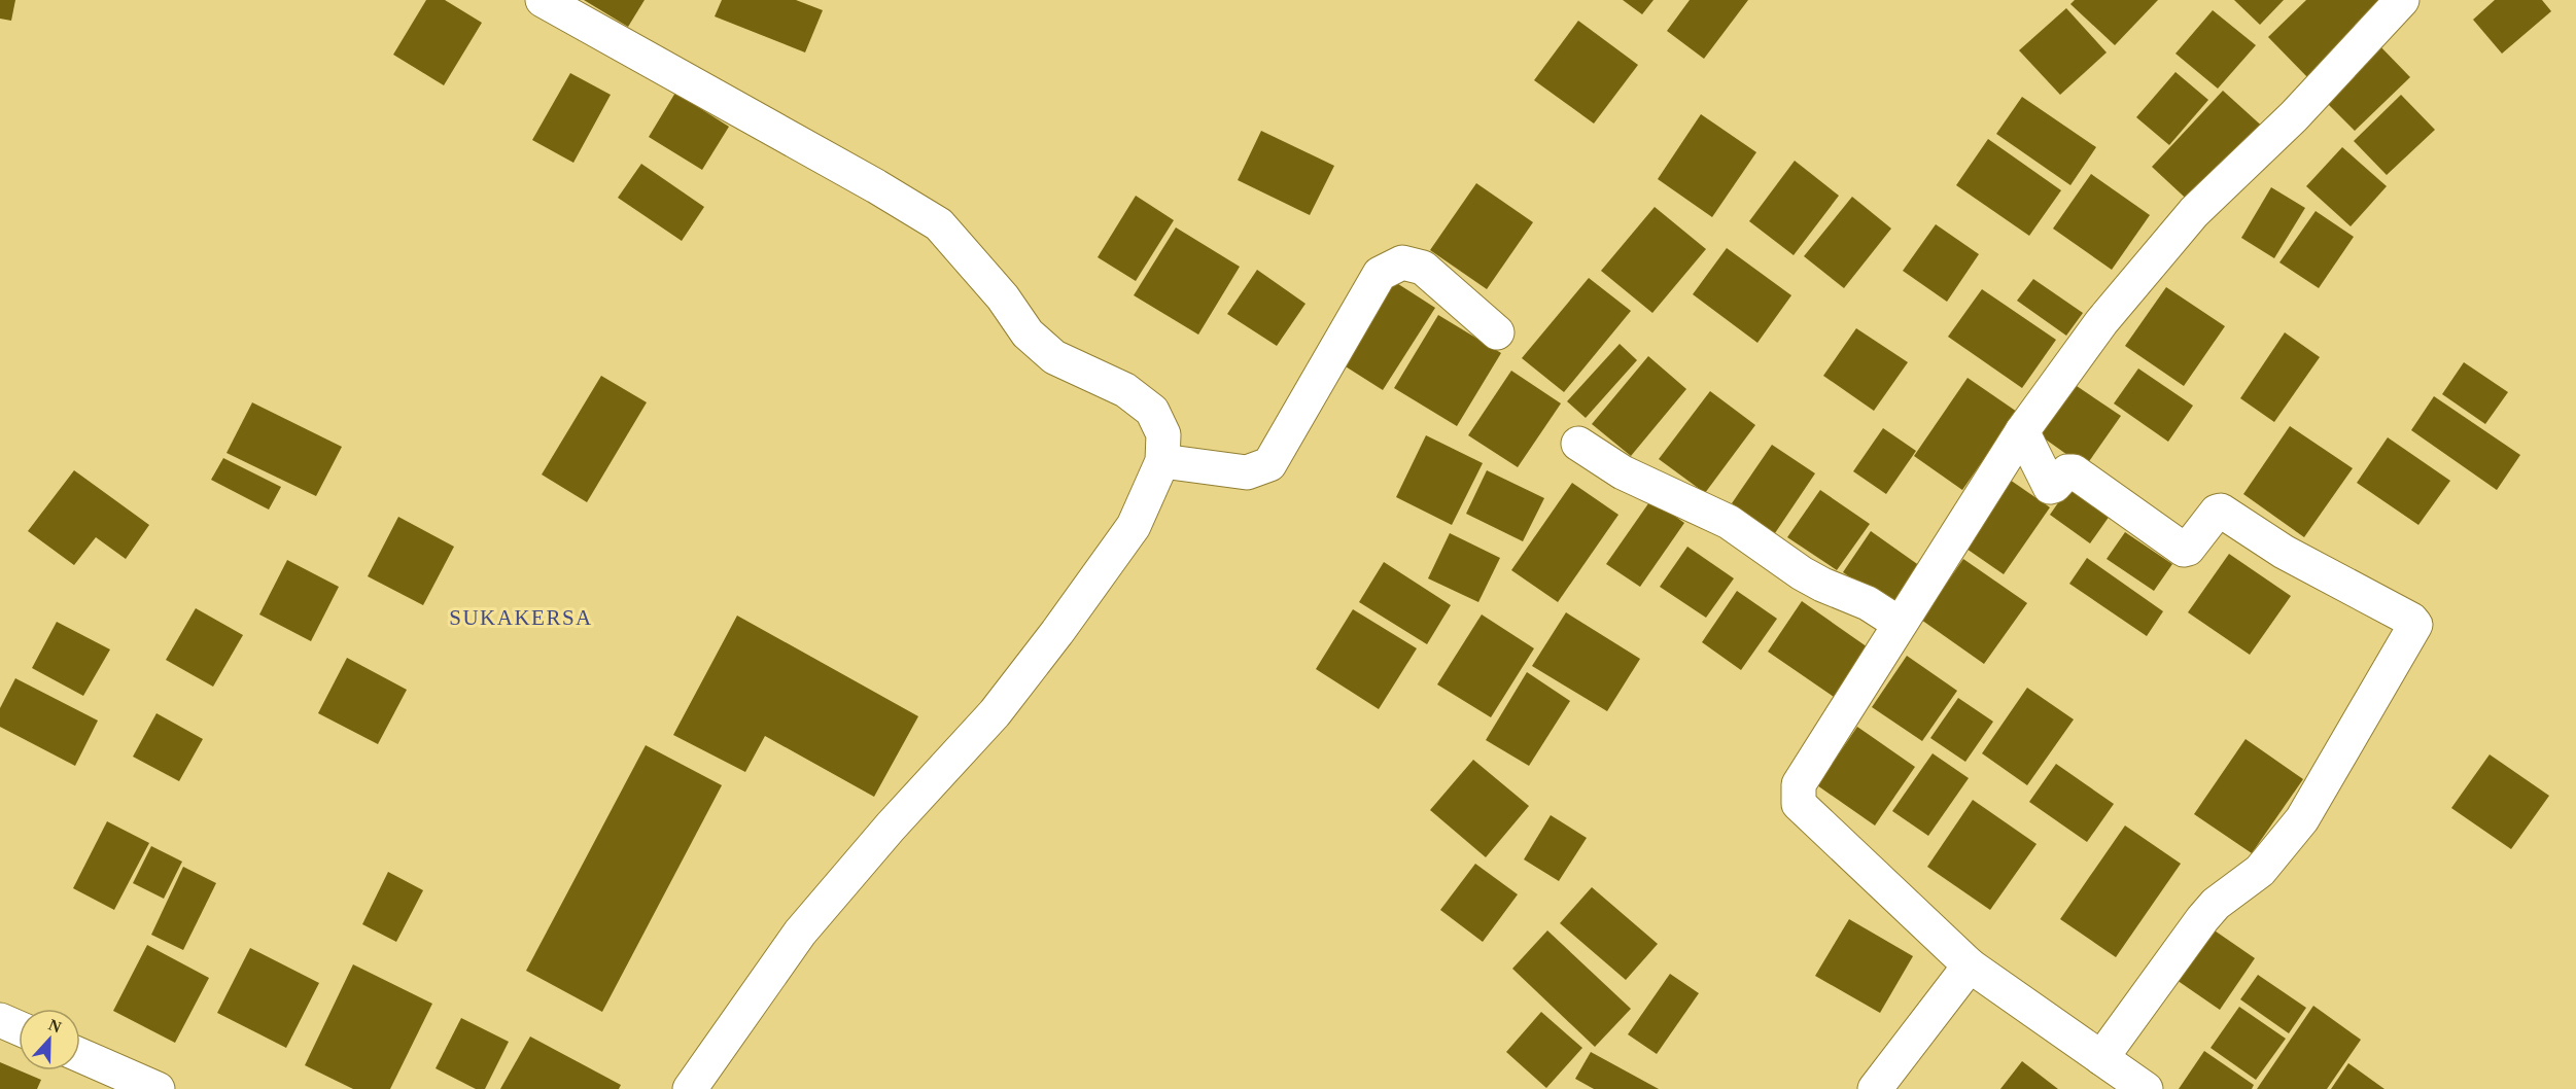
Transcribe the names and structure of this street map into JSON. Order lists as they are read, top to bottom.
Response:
{
  "districts": ["SUKAKERSA"],
  "north": "top"
}
